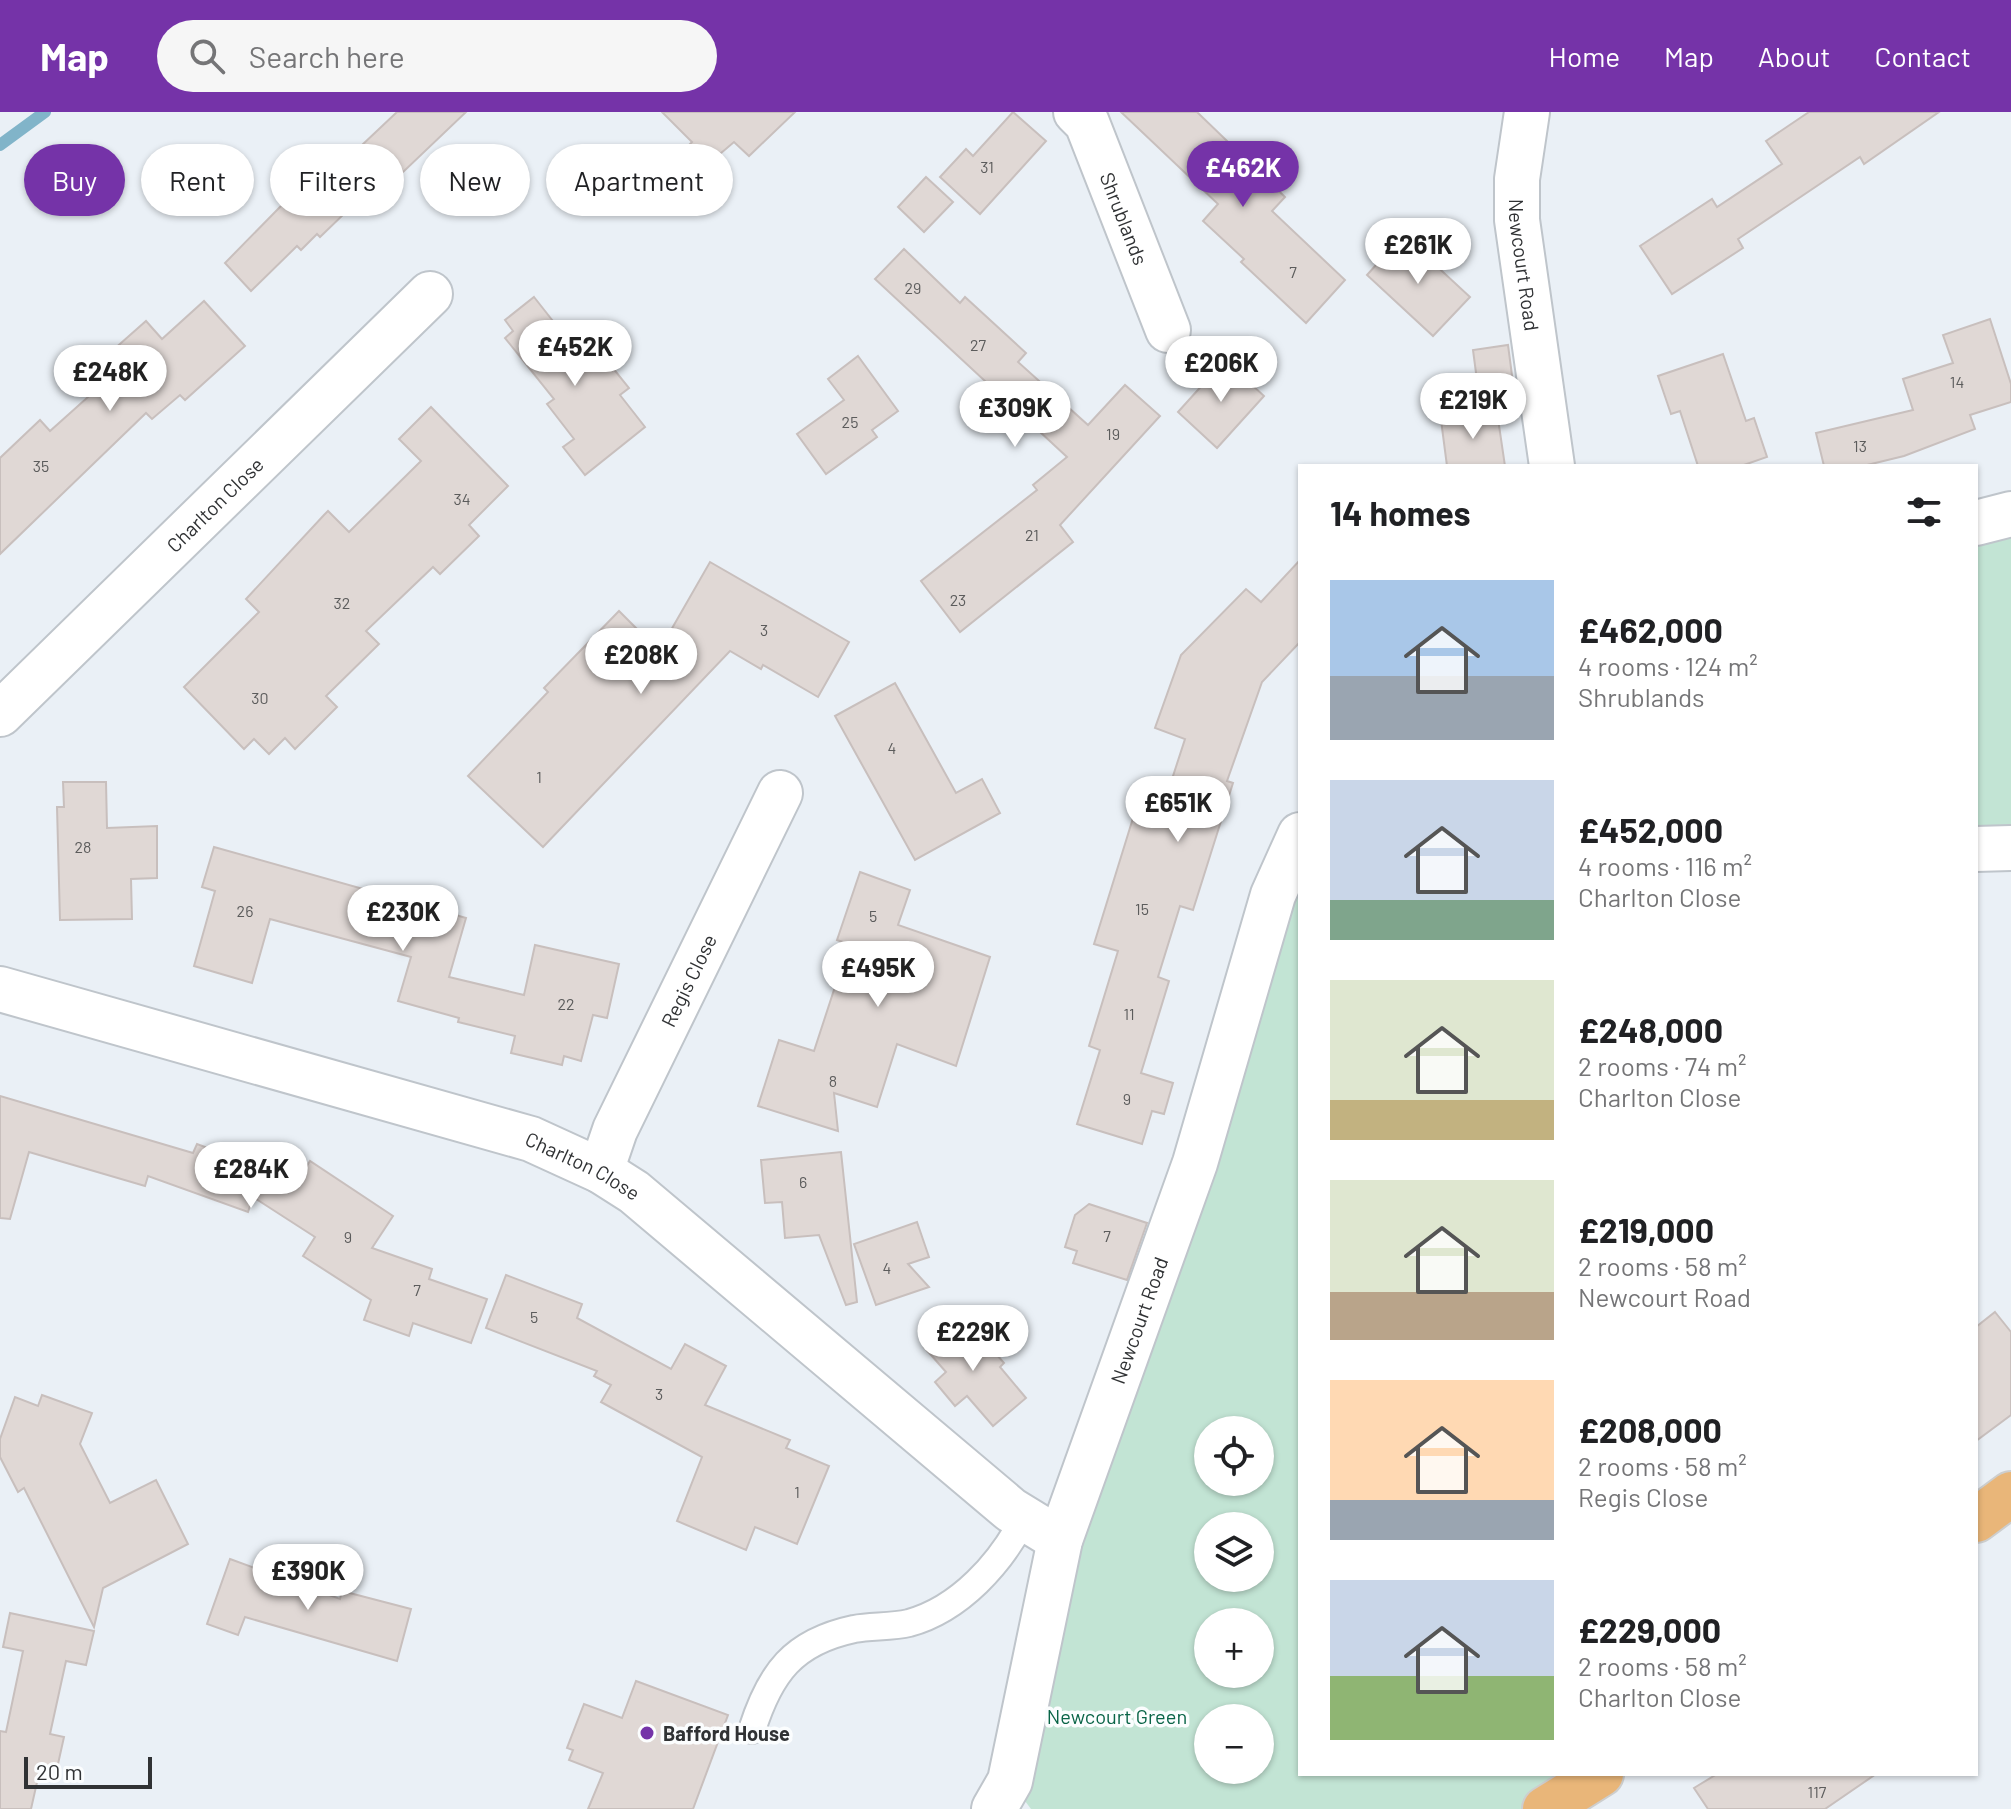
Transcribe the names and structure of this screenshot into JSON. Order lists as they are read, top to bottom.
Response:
{
  "streets": {
    "street": [
      "Shrublands",
      "Newcourt Road",
      "Charlton Close",
      "Regis Close"
    ]
  },
  "crossings": [
    ["Newcourt Road", "Charlton Close"],
    ["Charlton Close", "Regis Close"]
  ],
  "parks": ["Newcourt Green"],
  "places": ["Bafford House"],
  "house_numbers": [
    "31",
    "7",
    "29",
    "27",
    "14",
    "25",
    "19",
    "13",
    "35",
    "34",
    "21",
    "23",
    "32",
    "3",
    "30",
    "4",
    "1",
    "28",
    "15",
    "26",
    "5",
    "22",
    "11",
    "8",
    "9",
    "6",
    "7",
    "9",
    "4",
    "7",
    "5",
    "3",
    "1",
    "117"
  ],
  "scale_bar": "20 m",
  "page": {
    "header": "Map",
    "search": "Search here",
    "nav": [
      "Home",
      "Map",
      "About",
      "Contact"
    ],
    "price": [
      "£462K",
      "£261K",
      "£452K",
      "£206K",
      "£248K",
      "£219K",
      "£309K",
      "£208K",
      "£651K",
      "£230K",
      "£495K",
      "£284K",
      "£229K",
      "£390K"
    ],
    "chip": [
      "Buy",
      "Rent",
      "Filters",
      "New",
      "Apartment"
    ],
    "heading": "14 homes",
    "list": [
      {
        "name": "£462,000",
        "note": "4 rooms · 124 m² · Shrublands"
      },
      {
        "name": "£452,000",
        "note": "4 rooms · 116 m² · Charlton Close"
      },
      {
        "name": "£248,000",
        "note": "2 rooms · 74 m² · Charlton Close"
      },
      {
        "name": "£219,000",
        "note": "2 rooms · 58 m² · Newcourt Road"
      },
      {
        "name": "£208,000",
        "note": "2 rooms · 58 m² · Regis Close"
      },
      {
        "name": "£229,000",
        "note": "2 rooms · 58 m² · Charlton Close"
      }
    ],
    "map_buttons": ["+", "−"],
    "scale": "20 m"
  }
}
